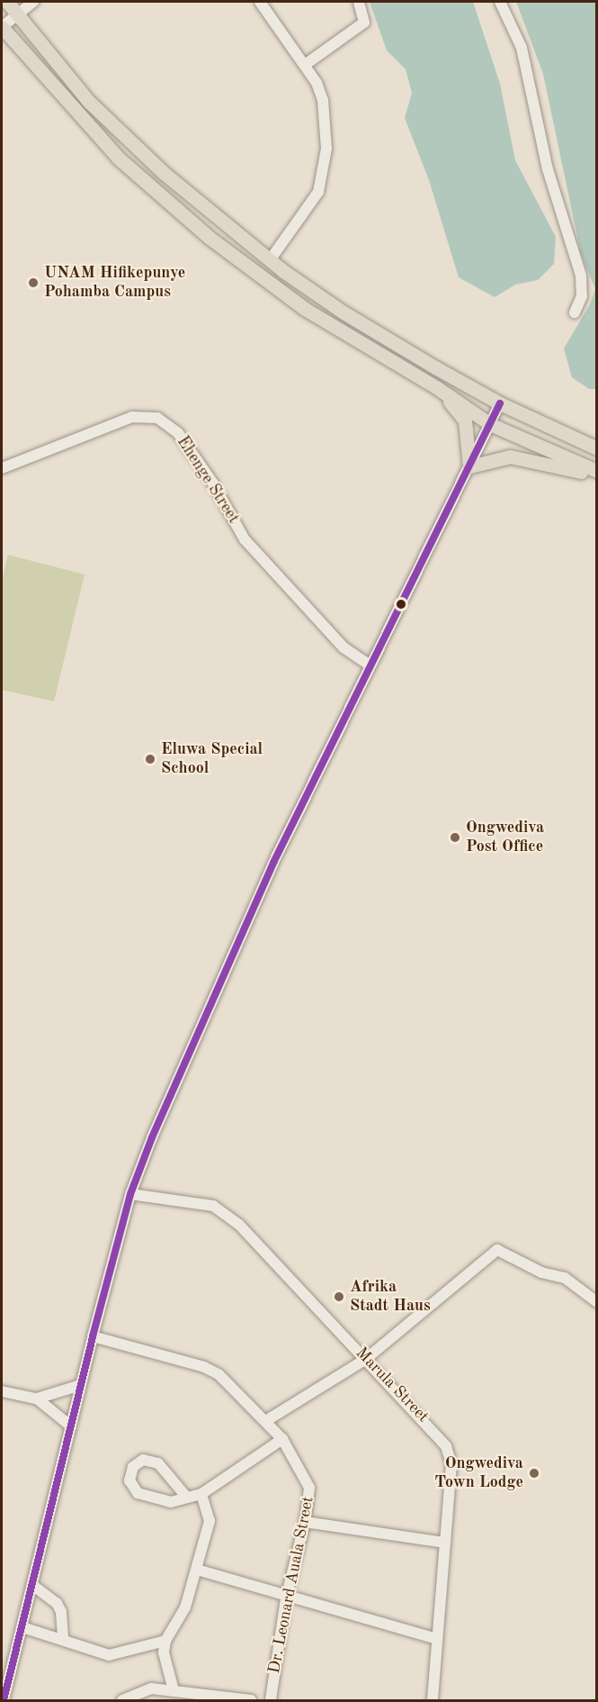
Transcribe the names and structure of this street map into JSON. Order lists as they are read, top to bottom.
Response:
{
  "streets": {
    "street": ["Ehenge Street", "Marula Street", "Dr. Leonard Auala Street"]
  },
  "places": [
    "UNAM Hifikepunye Pohamba Campus",
    "Eluwa Special School",
    "Ongwediva Post Office",
    "Afrika Stadt Haus",
    "Ongwediva Town Lodge"
  ]
}
